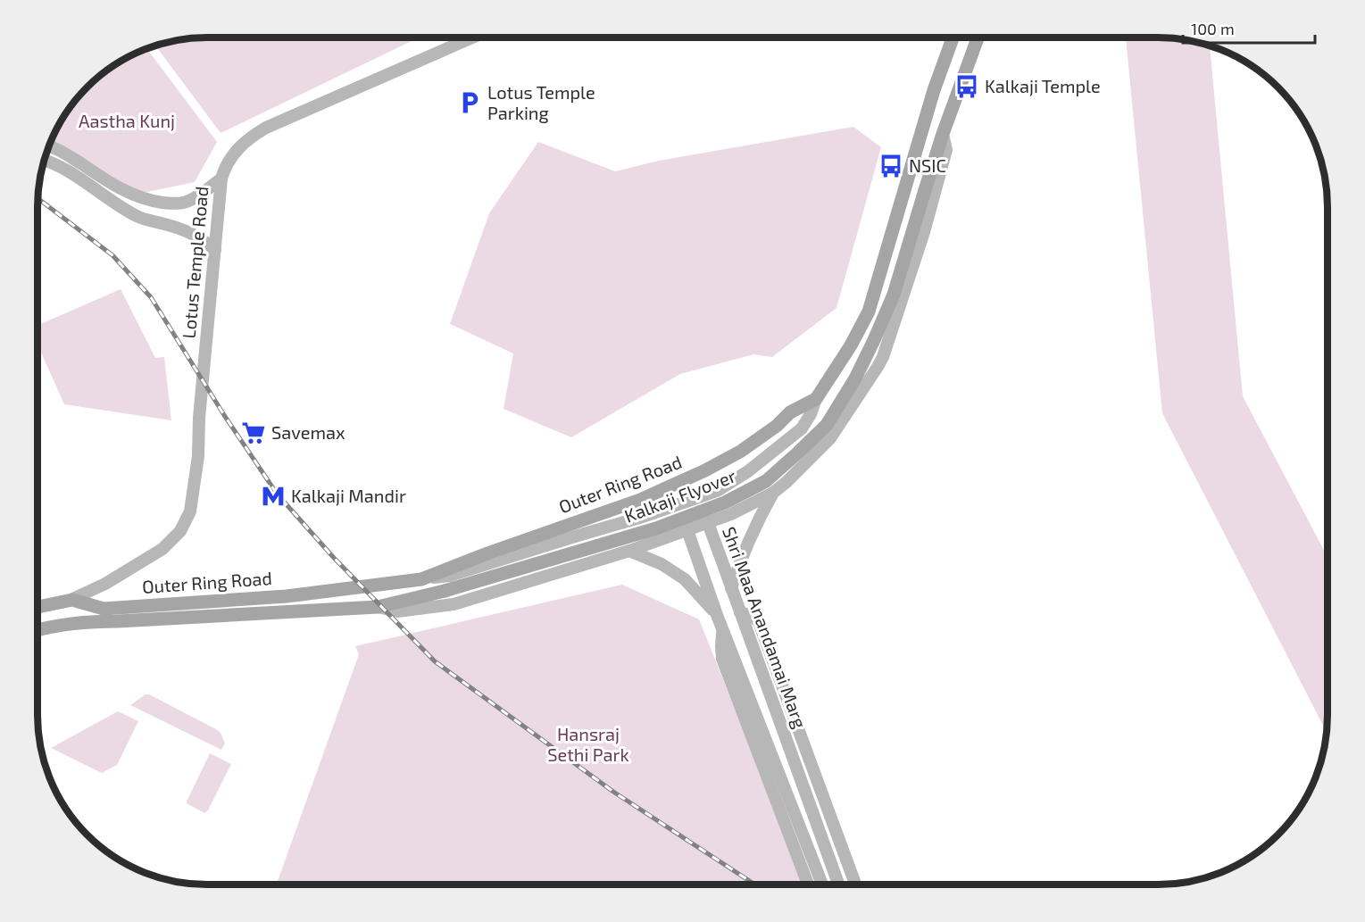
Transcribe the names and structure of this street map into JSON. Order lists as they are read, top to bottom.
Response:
{
  "streets": {
    "main road": [
      "Lotus Temple Road",
      "Outer Ring Road",
      "Kalkaji Flyover",
      "Shri Maa Anandamai Marg"
    ]
  },
  "crossings": [
    ["Lotus Temple Road", "Outer Ring Road"],
    ["Outer Ring Road", "Kalkaji Flyover"]
  ],
  "parks": ["Aastha Kunj", "Hansraj Sethi Park"],
  "places": {
    "bus stop": ["Kalkaji Temple", "NSIC"],
    "parking": ["Lotus Temple Parking"],
    "supermarket": ["Savemax"],
    "metro station": ["Kalkaji Mandir"]
  },
  "scale_bar": "100 m"
}
